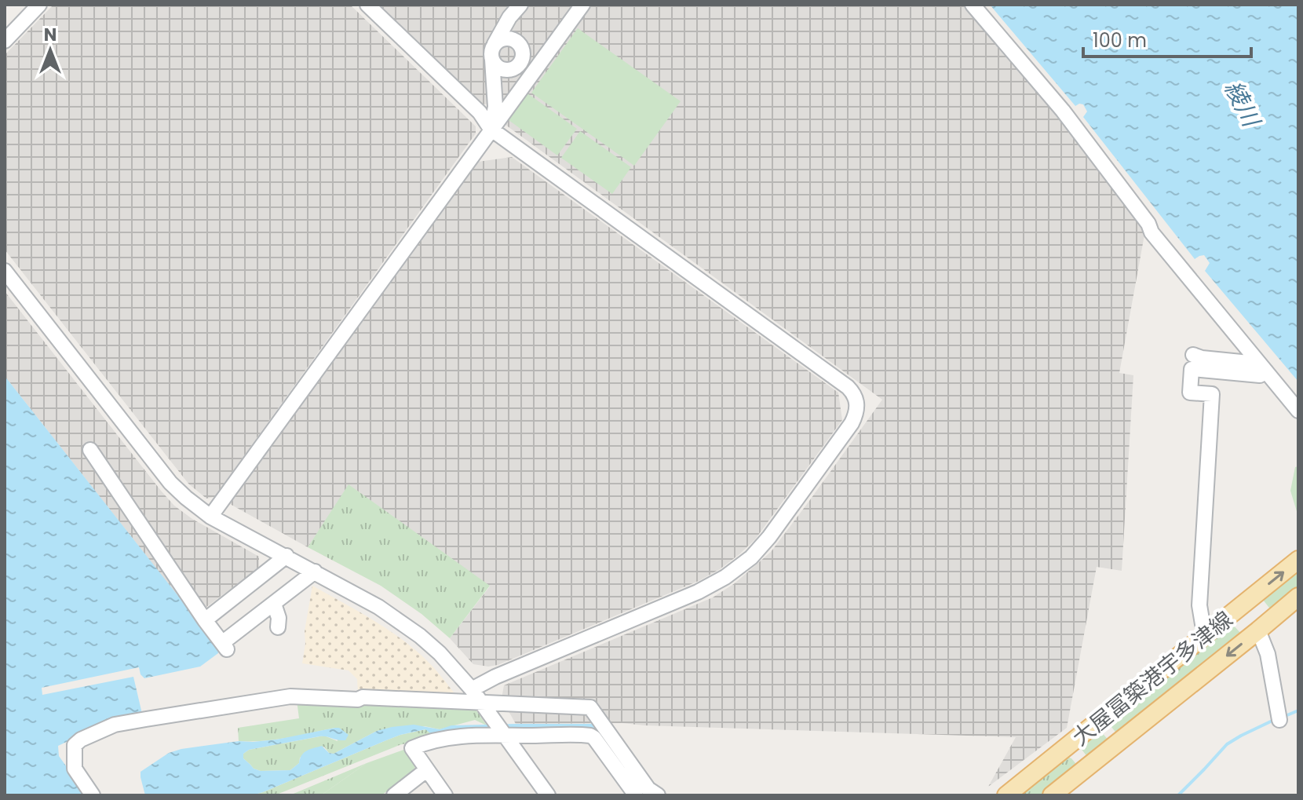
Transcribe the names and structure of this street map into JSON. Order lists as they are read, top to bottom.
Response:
{
  "streets": {
    "main road": ["大屋冨築港宇多津線"]
  },
  "water": ["綾川"],
  "scale_bar": "100 m",
  "north": "top"
}
